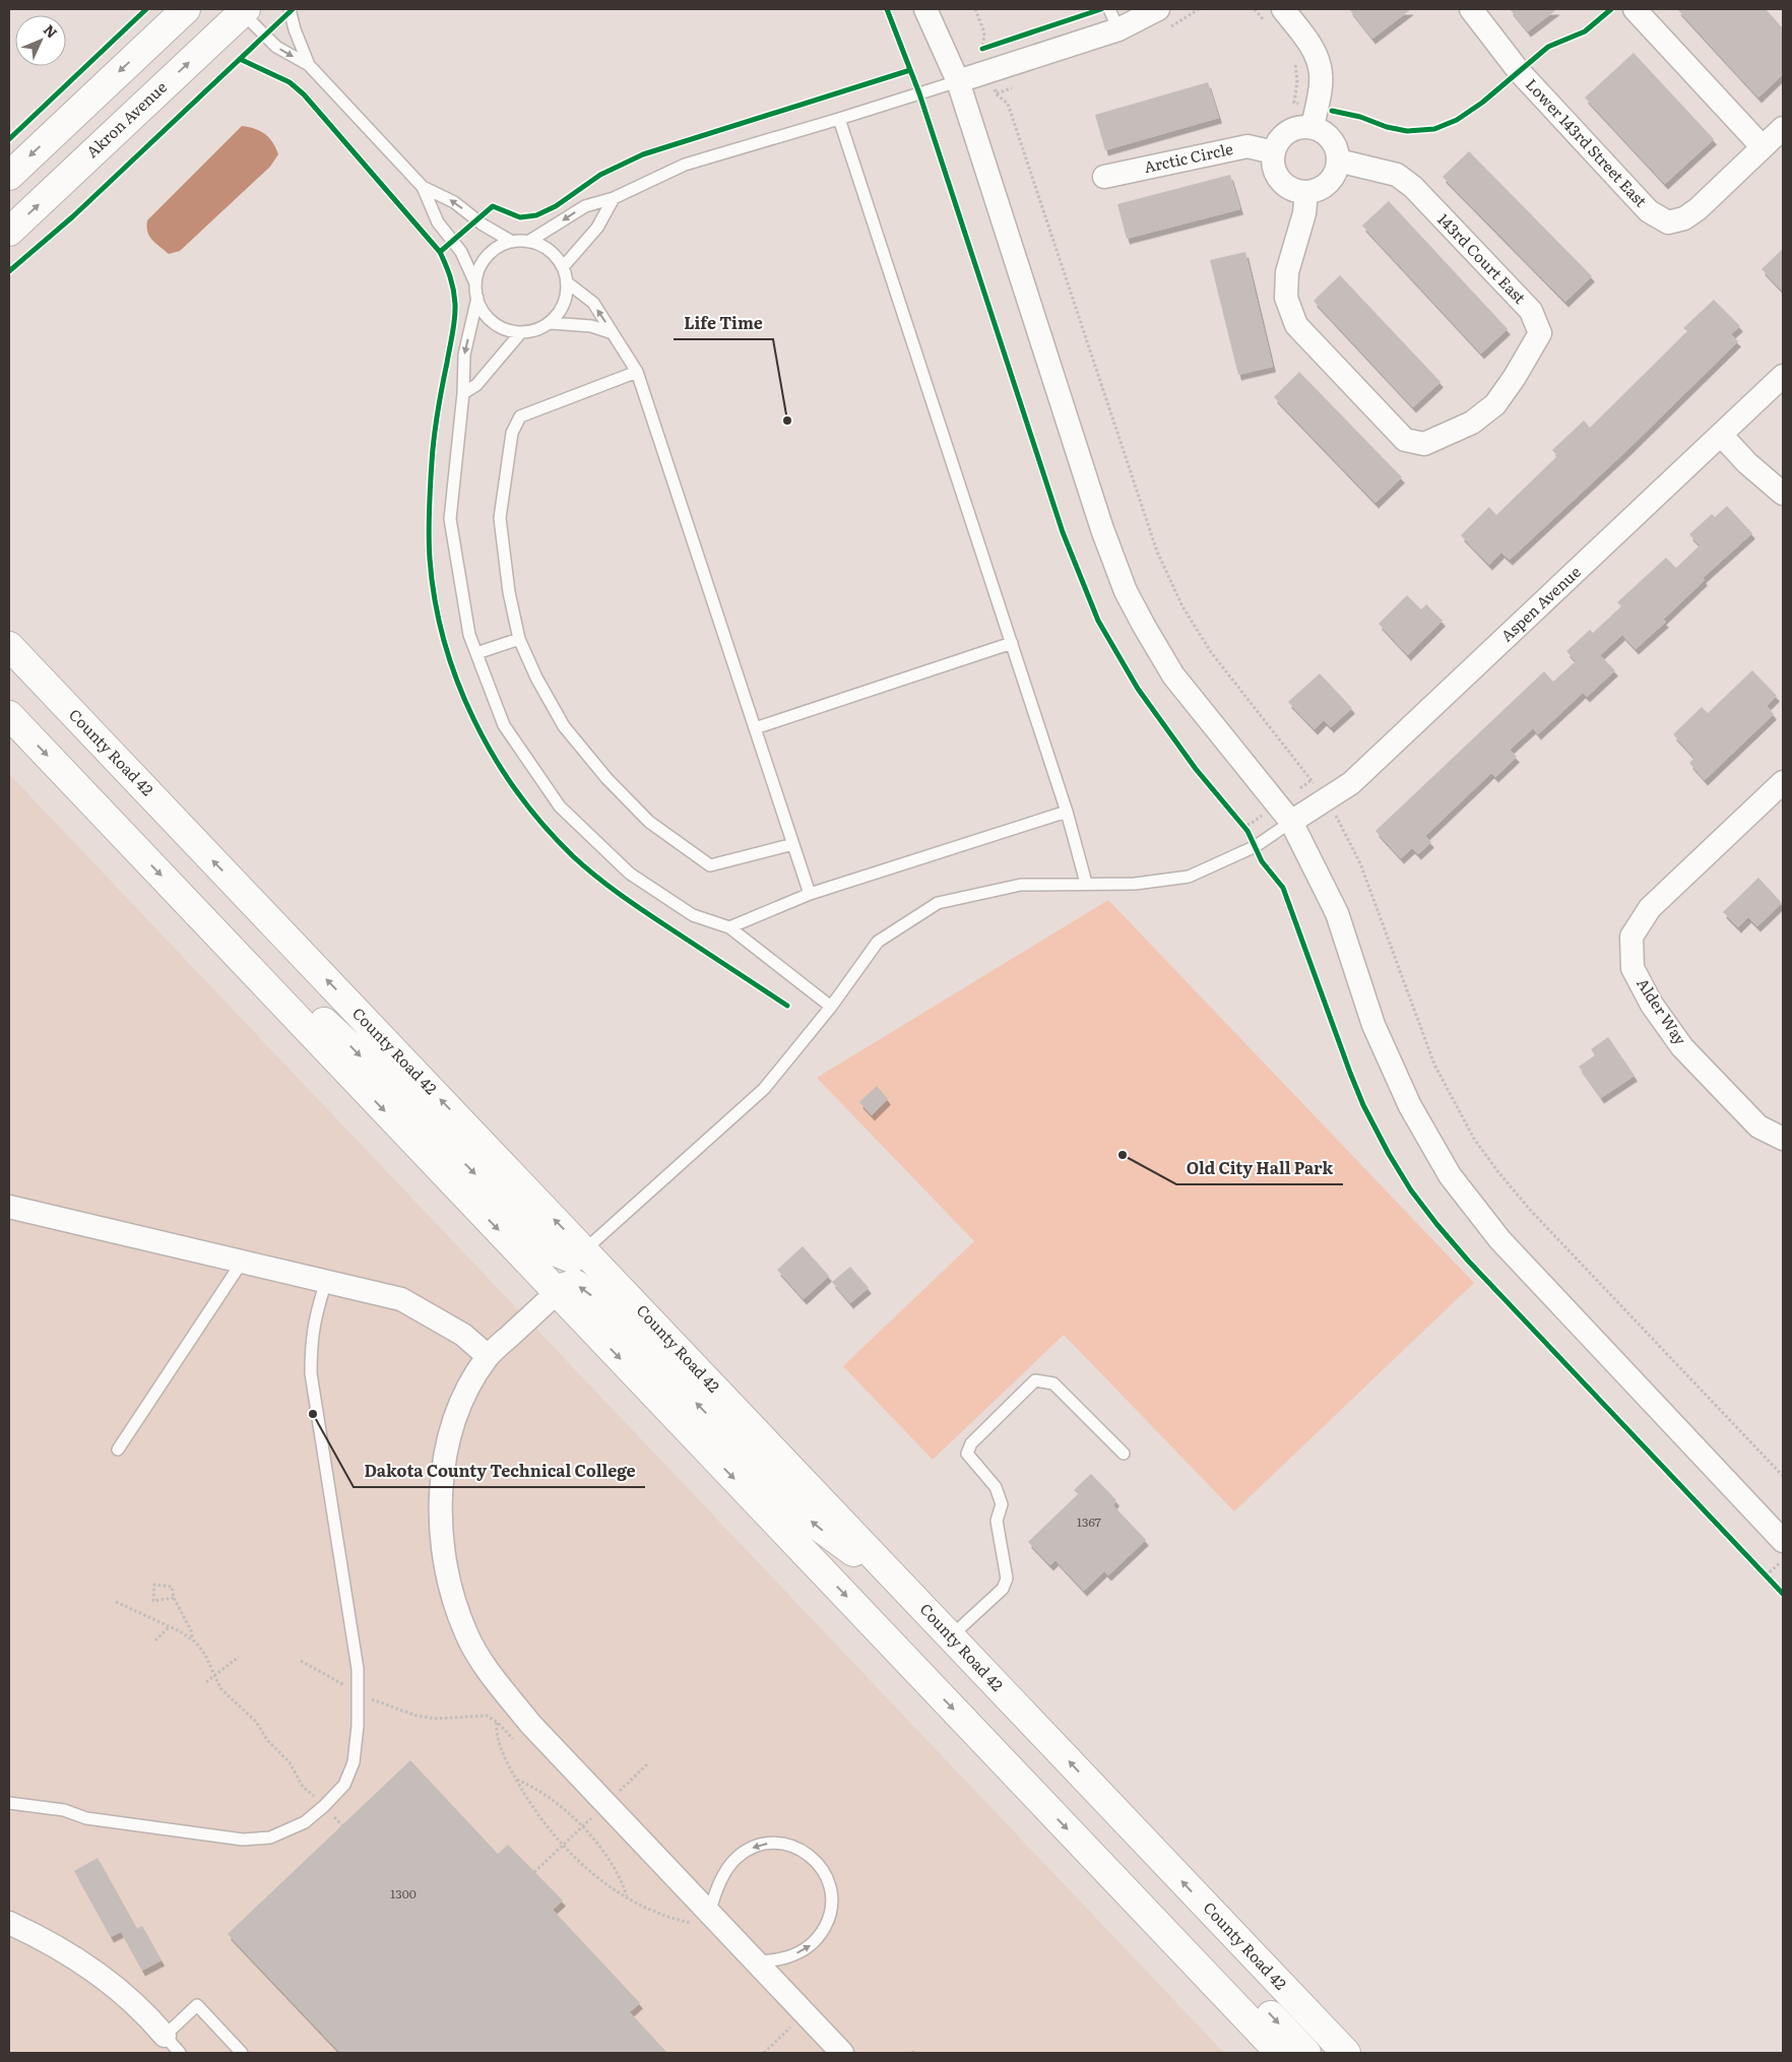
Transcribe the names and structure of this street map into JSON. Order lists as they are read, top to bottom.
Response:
{
  "streets": {
    "main road": ["Akron Avenue", "County Road 42"],
    "street": [
      "Lower 143rd Street East",
      "Arctic Circle",
      "143rd Court East",
      "Aspen Avenue",
      "Alder Way"
    ]
  },
  "crossings": [
    ["Arctic Circle", "143rd Court East"]
  ],
  "places": ["Life Time", "Old City Hall Park", "Dakota County Technical College"],
  "house_numbers": ["1367", "1300"],
  "north": "top right"
}
